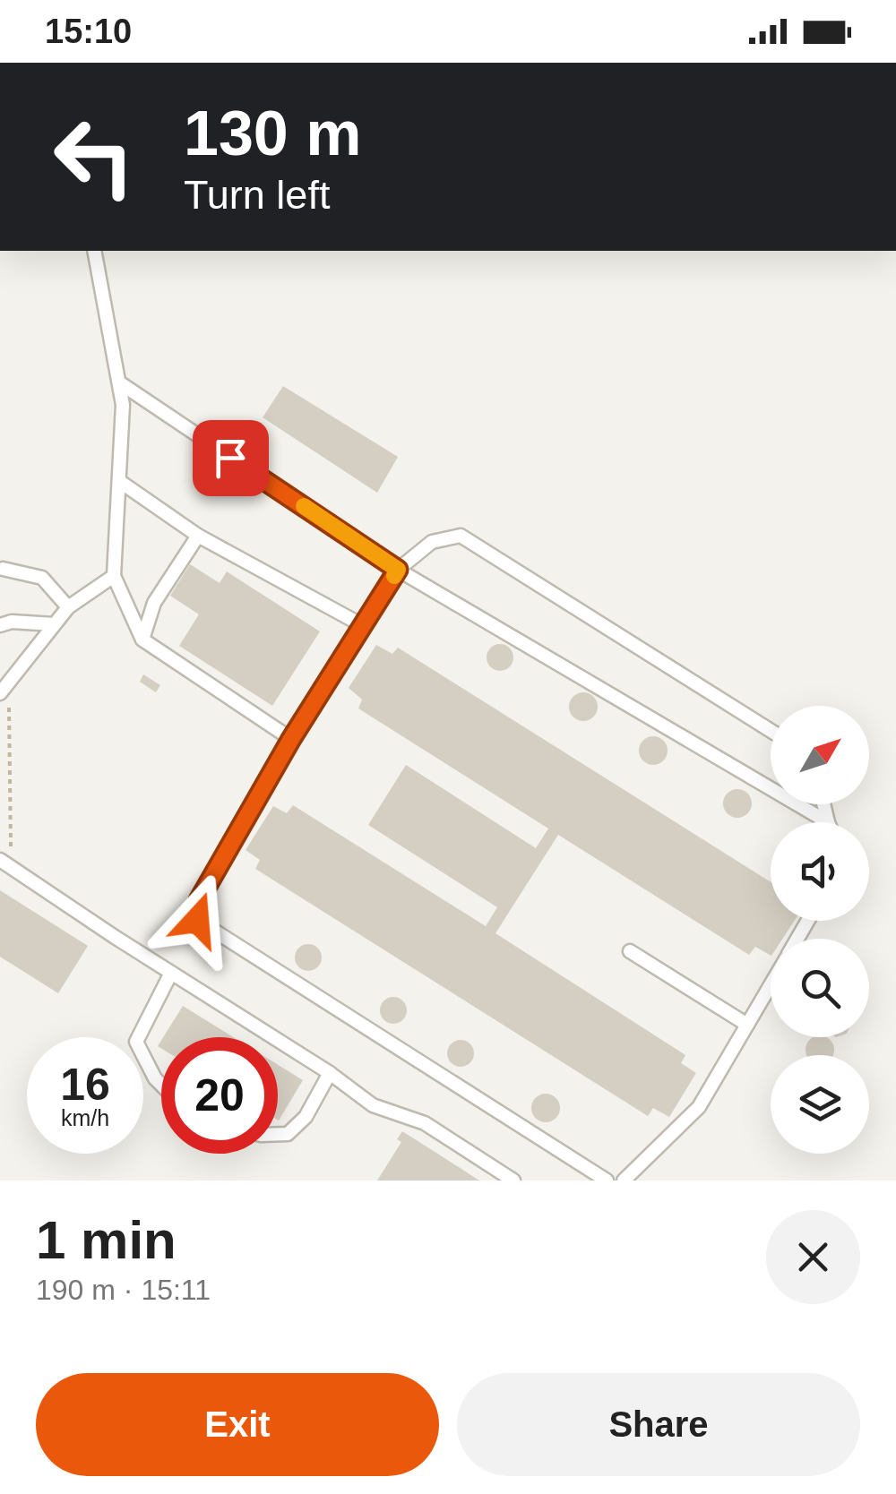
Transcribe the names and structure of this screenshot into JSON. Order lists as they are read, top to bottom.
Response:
{
  "north": "top right",
  "page": {
    "status": "15:10",
    "turn": ["130 m", "Turn left"],
    "speed": "16 km/h",
    "limit": "20",
    "heading": ["1 min", "190 m · 15:11"],
    "buttons": ["Exit", "Share"]
  }
}
